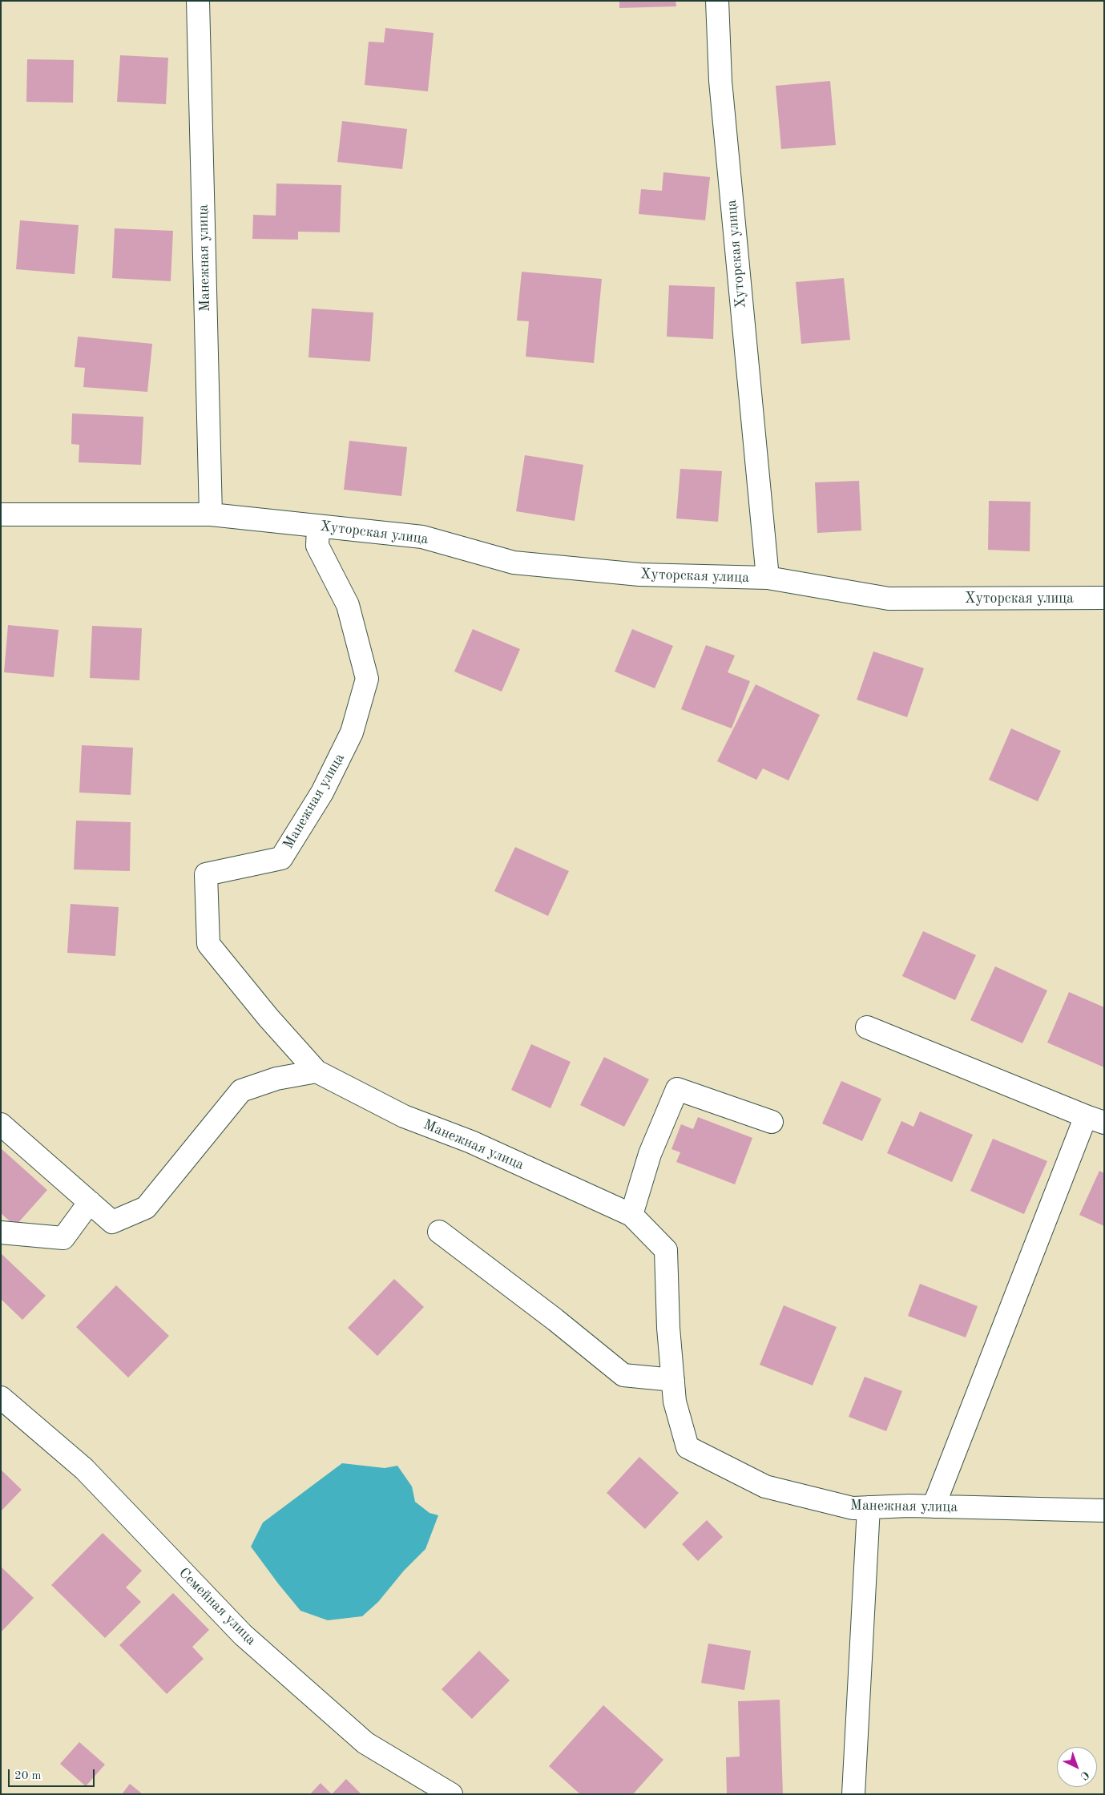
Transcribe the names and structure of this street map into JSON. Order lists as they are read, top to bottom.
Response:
{
  "streets": {
    "street": ["Хуторская улица", "Манежная улица", "Семейная улица"]
  },
  "crossings": [
    ["Хуторская улица", "Манежная улица"]
  ],
  "scale_bar": "20 m",
  "north": "bottom right"
}
